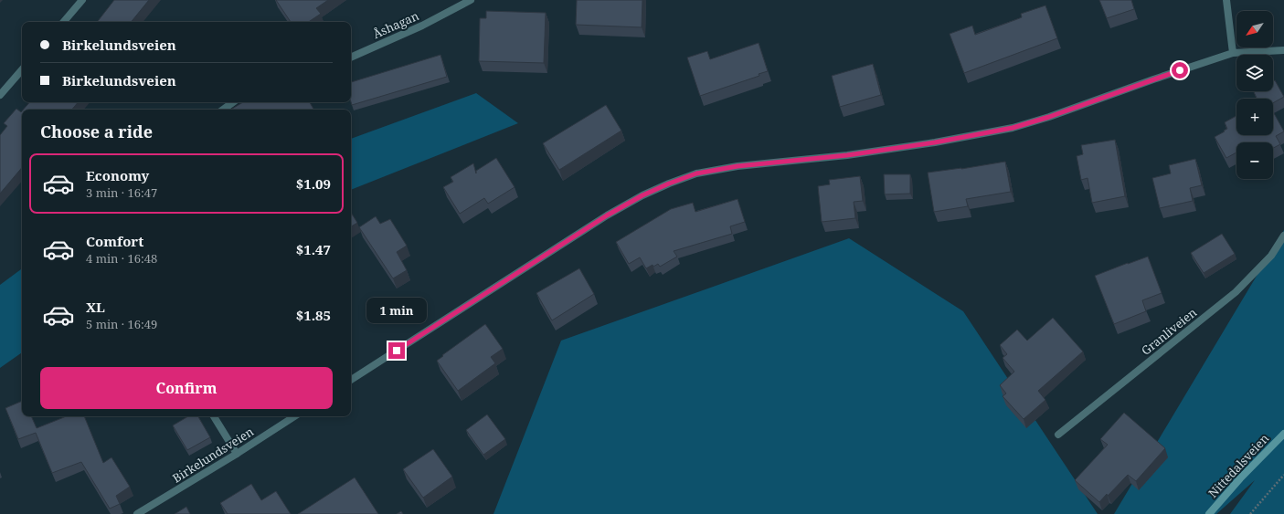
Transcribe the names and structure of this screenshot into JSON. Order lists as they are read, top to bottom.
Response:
{
  "streets": {
    "main road": ["Nittedalsveien"],
    "street": ["Åshagan", "Granliveien", "Birkelundsveien"]
  },
  "north": "bottom left",
  "page": {
    "map_buttons": ["+", "−"],
    "banner": ["Birkelundsveien", "Birkelundsveien"],
    "heading": "Choose a ride",
    "list": [
      {
        "name": "Economy",
        "note": "3 min · 16:47",
        "value": "$1.09"
      },
      {
        "name": "Comfort",
        "note": "4 min · 16:48",
        "value": "$1.47"
      },
      {
        "name": "XL",
        "note": "5 min · 16:49",
        "value": "$1.85"
      }
    ],
    "bubble": "1 min",
    "buttons": "Confirm"
  }
}
